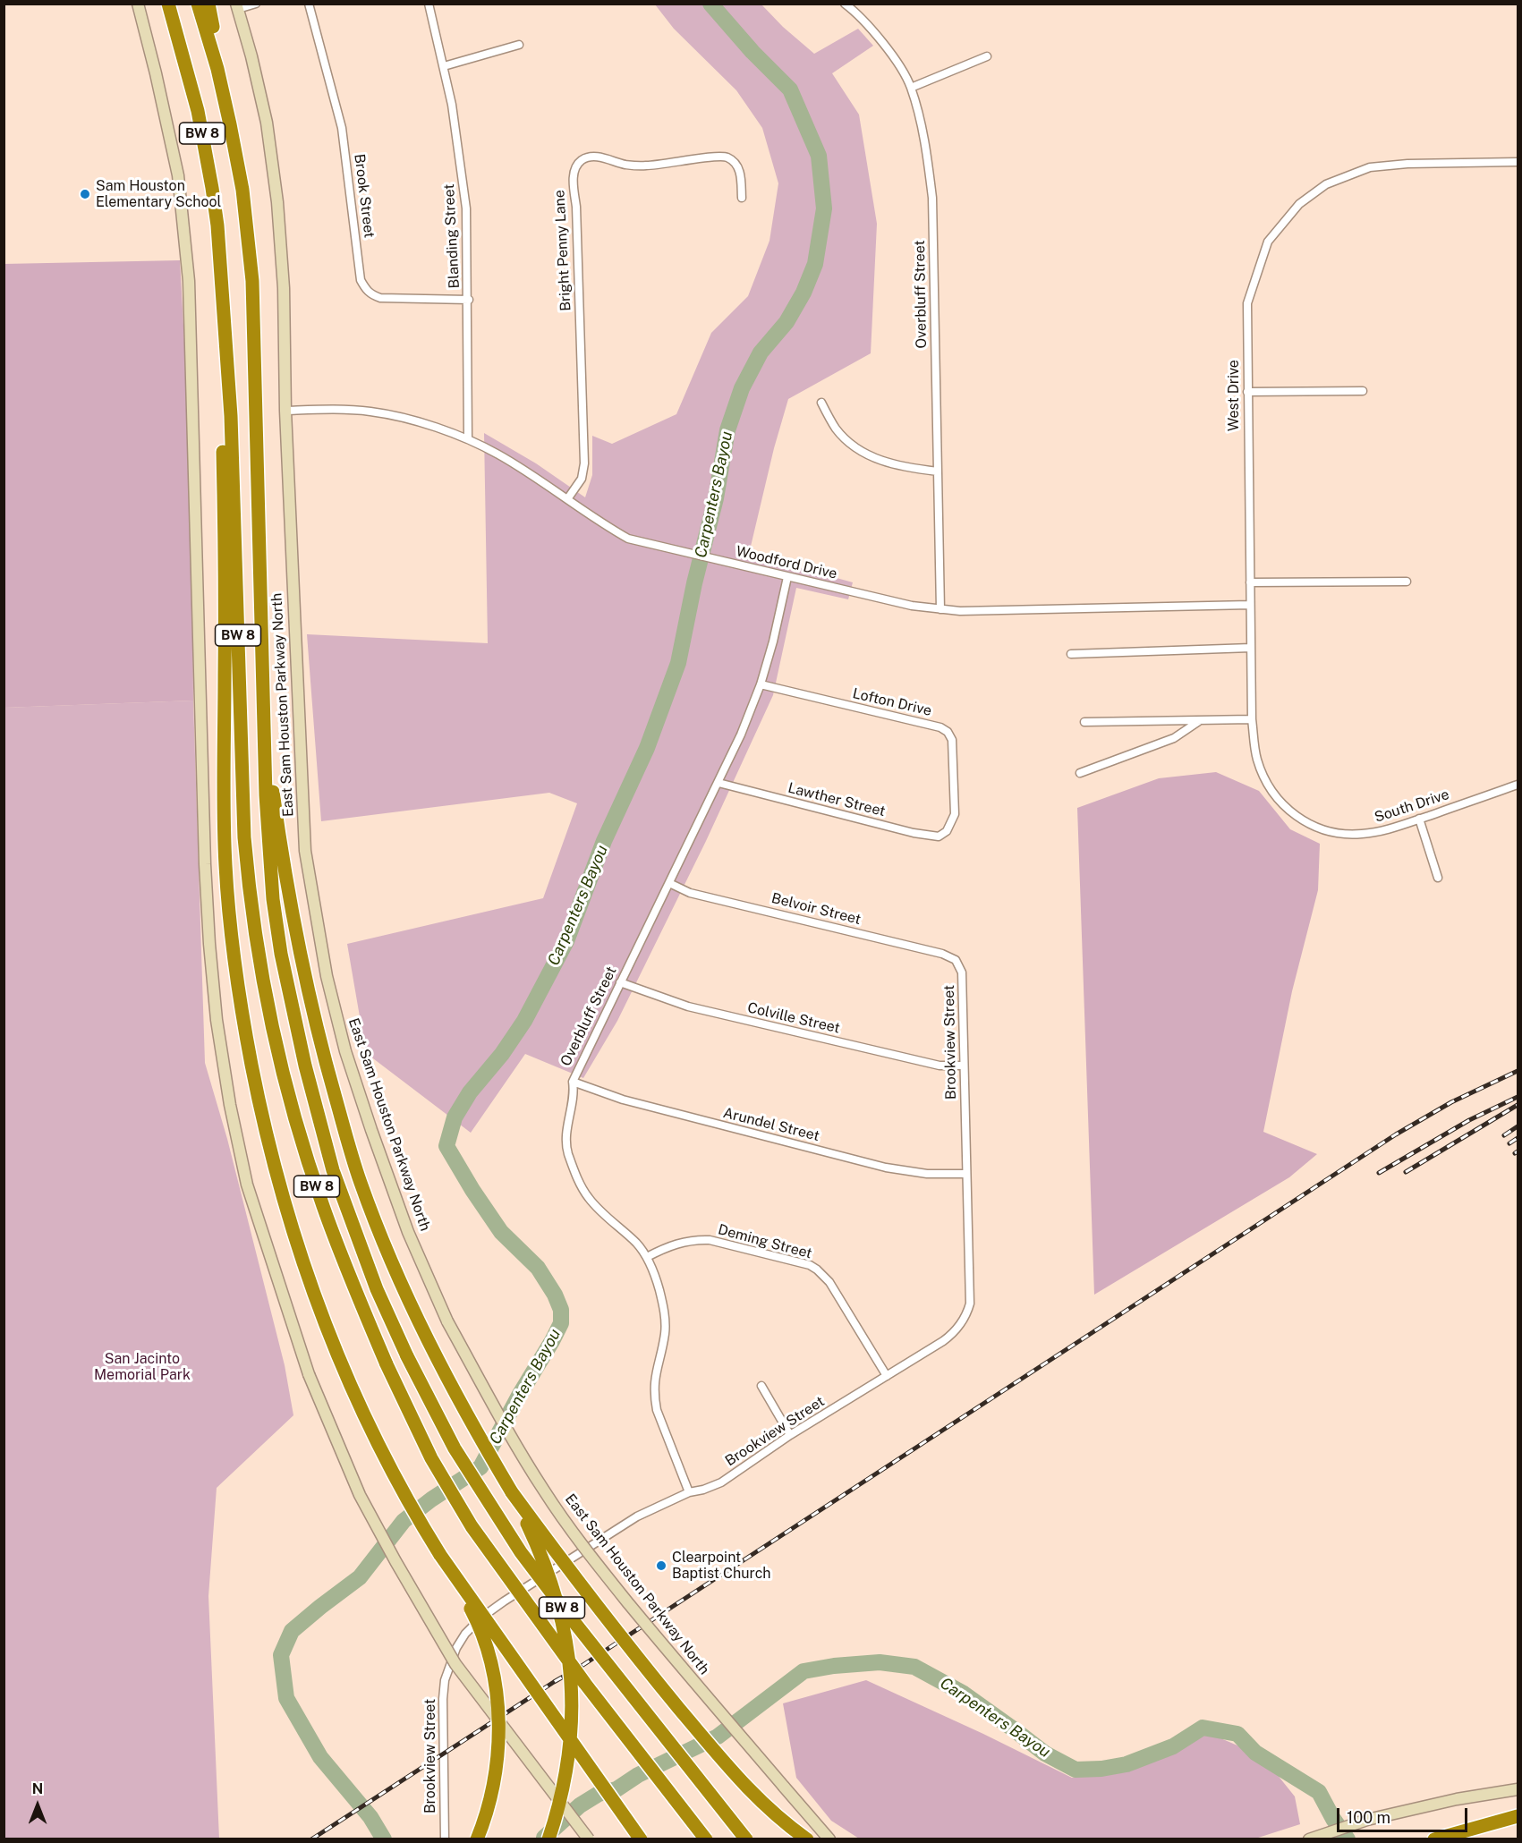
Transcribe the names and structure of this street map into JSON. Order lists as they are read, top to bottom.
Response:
{
  "streets": {
    "highway": ["BW 8", "East Sam Houston Parkway North"],
    "street": [
      "Brook Street",
      "Blanding Street",
      "Bright Penny Lane",
      "Overbluff Street",
      "West Drive",
      "Woodford Drive",
      "Lofton Drive",
      "Lawther Street",
      "South Drive",
      "Belvoir Street",
      "Colville Street",
      "Brookview Street",
      "Arundel Street",
      "Deming Street"
    ]
  },
  "crossings": [
    ["Brook Street", "Blanding Street"],
    ["Blanding Street", "Woodford Drive"],
    ["Bright Penny Lane", "Woodford Drive"],
    ["Overbluff Street", "Woodford Drive"],
    ["Overbluff Street", "Lofton Drive"],
    ["Overbluff Street", "Lawther Street"],
    ["Overbluff Street", "Belvoir Street"],
    ["Overbluff Street", "Colville Street"],
    ["Overbluff Street", "Brookview Street"],
    ["Overbluff Street", "Arundel Street"],
    ["Overbluff Street", "Deming Street"],
    ["West Drive", "Woodford Drive"],
    ["West Drive", "South Drive"],
    ["Woodford Drive", "East Sam Houston Parkway North"],
    ["Lofton Drive", "Lawther Street"],
    ["Belvoir Street", "Brookview Street"],
    ["Colville Street", "Brookview Street"],
    ["Brookview Street", "Arundel Street"],
    ["Brookview Street", "Deming Street"]
  ],
  "water": ["Carpenters Bayou"],
  "parks": ["San Jacinto Memorial Park"],
  "places": ["Sam Houston Elementary School", "Clearpoint Baptist Church"],
  "scale_bar": "100 m",
  "north": "top"
}
